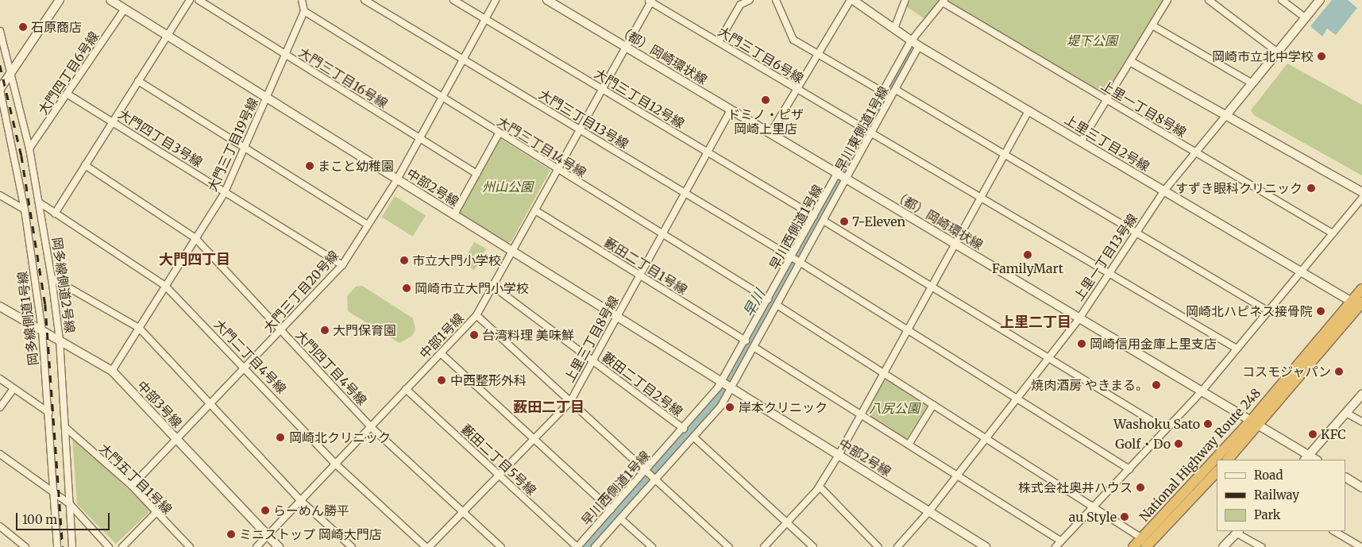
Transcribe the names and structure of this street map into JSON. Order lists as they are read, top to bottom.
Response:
{
  "streets": {
    "highway": ["National Highway Route 248"],
    "street": [
      "（都）岡崎環状線",
      "大門三丁目6号線",
      "大門四丁目6号線",
      "大門三丁目16号線",
      "大門三丁目12号線",
      "上里一丁目8号線",
      "大門三丁目13号線",
      "早川東側道1号線",
      "大門四丁目3号線",
      "上里三丁目2号線",
      "大門三丁目19号線",
      "大門三丁目14号線",
      "中部2号線",
      "早川西側道1号線",
      "上里一丁目13号線",
      "藪田二丁目1号線",
      "岡多線側道2号線",
      "大門三丁目20号線",
      "岡多線側道1号線",
      "中部1号線",
      "上里三丁目8号線",
      "大門二丁目4号線",
      "大門四丁目4号線",
      "藪田二丁目2号線",
      "中部3号線",
      "藪田二丁目5号線",
      "大門五丁目1号線"
    ]
  },
  "crossings": [
    ["（都）岡崎環状線", "早川東側道1号線"],
    ["（都）岡崎環状線", "早川西側道1号線"],
    ["（都）岡崎環状線", "上里一丁目13号線"],
    ["（都）岡崎環状線", "中部1号線"],
    ["（都）岡崎環状線", "上里三丁目8号線"],
    ["（都）岡崎環状線", "National Highway Route 248"],
    ["大門三丁目6号線", "早川西側道1号線"],
    ["大門三丁目6号線", "中部1号線"],
    ["大門四丁目6号線", "大門四丁目3号線"],
    ["大門四丁目6号線", "中部2号線"],
    ["大門四丁目6号線", "岡多線側道2号線"],
    ["大門三丁目16号線", "大門三丁目19号線"],
    ["大門三丁目16号線", "大門三丁目20号線"],
    ["大門三丁目12号線", "早川西側道1号線"],
    ["大門三丁目12号線", "大門三丁目20号線"],
    ["大門三丁目12号線", "中部1号線"],
    ["大門三丁目12号線", "上里三丁目8号線"],
    ["上里一丁目8号線", "早川西側道1号線"],
    ["上里一丁目8号線", "上里一丁目13号線"],
    ["大門三丁目13号線", "早川東側道1号線"],
    ["大門三丁目13号線", "早川西側道1号線"],
    ["大門三丁目13号線", "上里一丁目13号線"],
    ["大門三丁目13号線", "大門三丁目20号線"],
    ["大門三丁目13号線", "中部1号線"],
    ["大門三丁目13号線", "上里三丁目8号線"],
    ["早川東側道1号線", "上里三丁目2号線"],
    ["早川東側道1号線", "中部2号線"],
    ["大門四丁目3号線", "大門三丁目19号線"],
    ["大門四丁目3号線", "大門三丁目20号線"],
    ["上里三丁目2号線", "早川西側道1号線"],
    ["上里三丁目2号線", "上里一丁目13号線"],
    ["上里三丁目2号線", "National Highway Route 248"],
    ["大門三丁目19号線", "大門三丁目14号線"],
    ["大門三丁目19号線", "中部2号線"],
    ["大門三丁目19号線", "大門二丁目4号線"],
    ["大門三丁目19号線", "大門四丁目4号線"],
    ["大門三丁目19号線", "中部3号線"],
    ["大門三丁目14号線", "早川西側道1号線"],
    ["大門三丁目14号線", "大門三丁目20号線"],
    ["大門三丁目14号線", "中部1号線"],
    ["大門三丁目14号線", "上里三丁目8号線"],
    ["中部2号線", "早川西側道1号線"],
    ["中部2号線", "上里一丁目13号線"],
    ["中部2号線", "大門三丁目20号線"],
    ["中部2号線", "中部1号線"],
    ["中部2号線", "上里三丁目8号線"],
    ["早川西側道1号線", "藪田二丁目1号線"],
    ["早川西側道1号線", "藪田二丁目2号線"],
    ["早川西側道1号線", "藪田二丁目5号線"],
    ["藪田二丁目1号線", "中部1号線"],
    ["藪田二丁目1号線", "上里三丁目8号線"],
    ["岡多線側道2号線", "大門二丁目4号線"],
    ["岡多線側道2号線", "中部3号線"],
    ["岡多線側道2号線", "大門五丁目1号線"],
    ["大門三丁目20号線", "大門二丁目4号線"],
    ["大門三丁目20号線", "大門四丁目4号線"],
    ["大門三丁目20号線", "中部3号線"],
    ["大門三丁目20号線", "大門五丁目1号線"],
    ["岡多線側道1号線", "中部3号線"],
    ["中部1号線", "大門二丁目4号線"],
    ["中部1号線", "大門四丁目4号線"],
    ["中部1号線", "藪田二丁目2号線"],
    ["中部1号線", "中部3号線"],
    ["中部1号線", "藪田二丁目5号線"],
    ["上里三丁目8号線", "大門二丁目4号線"],
    ["上里三丁目8号線", "大門四丁目4号線"],
    ["上里三丁目8号線", "藪田二丁目2号線"],
    ["上里三丁目8号線", "藪田二丁目5号線"]
  ],
  "districts": ["大門四丁目", "上里二丁目", "薮田二丁目"],
  "water": ["早川"],
  "parks": ["堤下公園", "州山公園", "八尻公園"],
  "places": [
    "石原商店",
    "岡崎市立北中学校",
    "ドミノ・ピザ 岡崎上里店",
    "まこと幼稚園",
    "すずき眼科クリニック",
    "7-Eleven",
    "FamilyMart",
    "市立大門小学校",
    "岡崎市立大門小学校",
    "岡崎北ハピネス接骨院",
    "大門保育園",
    "台湾料理 美味鮮",
    "岡崎信用金庫上里支店",
    "コスモジャパン",
    "中西整形外科",
    "焼肉酒房 やきまる。",
    "岸本クリニック",
    "Washoku Sato",
    "KFC",
    "岡崎北クリニック",
    "Golf・Do",
    "株式会社奥井ハウス",
    "らーめん勝平",
    "au Style",
    "ミニストップ 岡崎大門店"
  ],
  "legend": ["Road", "Railway", "Park"],
  "scale_bar": "100 m"
}
